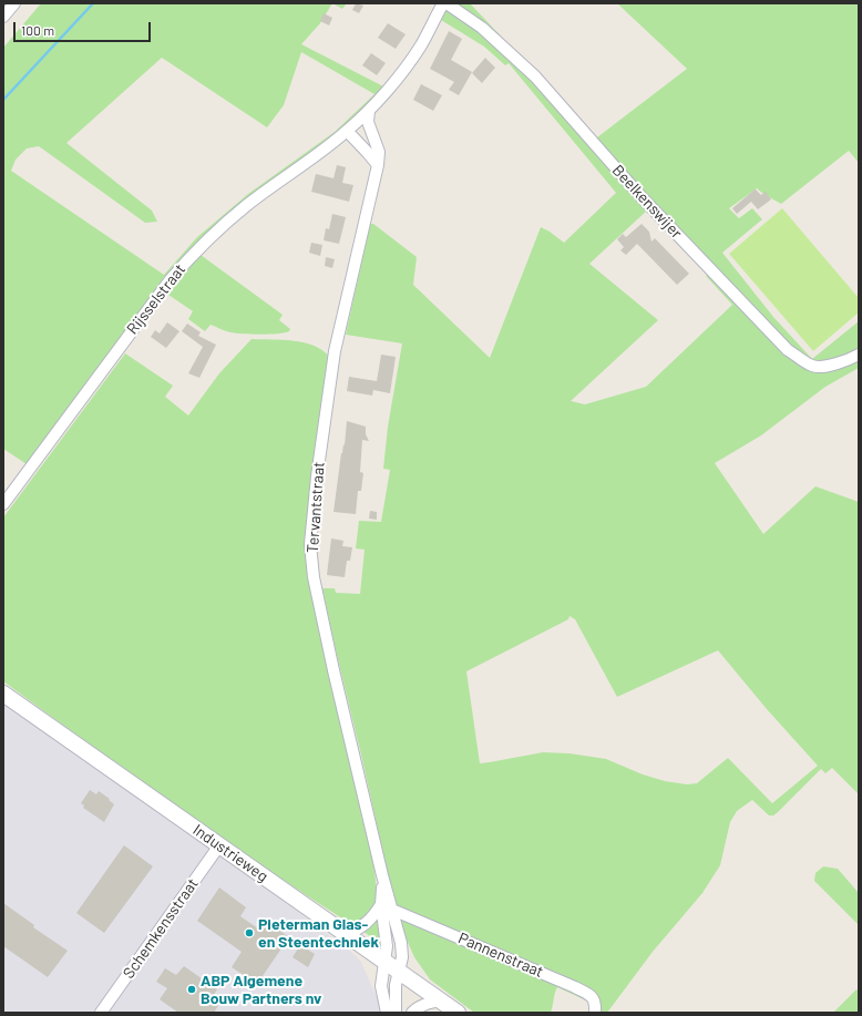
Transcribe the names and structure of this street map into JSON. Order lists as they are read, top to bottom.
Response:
{
  "streets": {
    "main road": ["Industrieweg"],
    "street": [
      "Beelkenswijer",
      "Rijsselstraat",
      "Tervantstraat",
      "Schemkensstraat",
      "Pannenstraat"
    ]
  },
  "crossings": [
    ["Tervantstraat", "Industrieweg"],
    ["Tervantstraat", "Pannenstraat"],
    ["Industrieweg", "Schemkensstraat"]
  ],
  "places": ["Pieterman Glas- en Steentechniek", "ABP Algemene Bouw Partners nv"],
  "scale_bar": "100 m"
}
